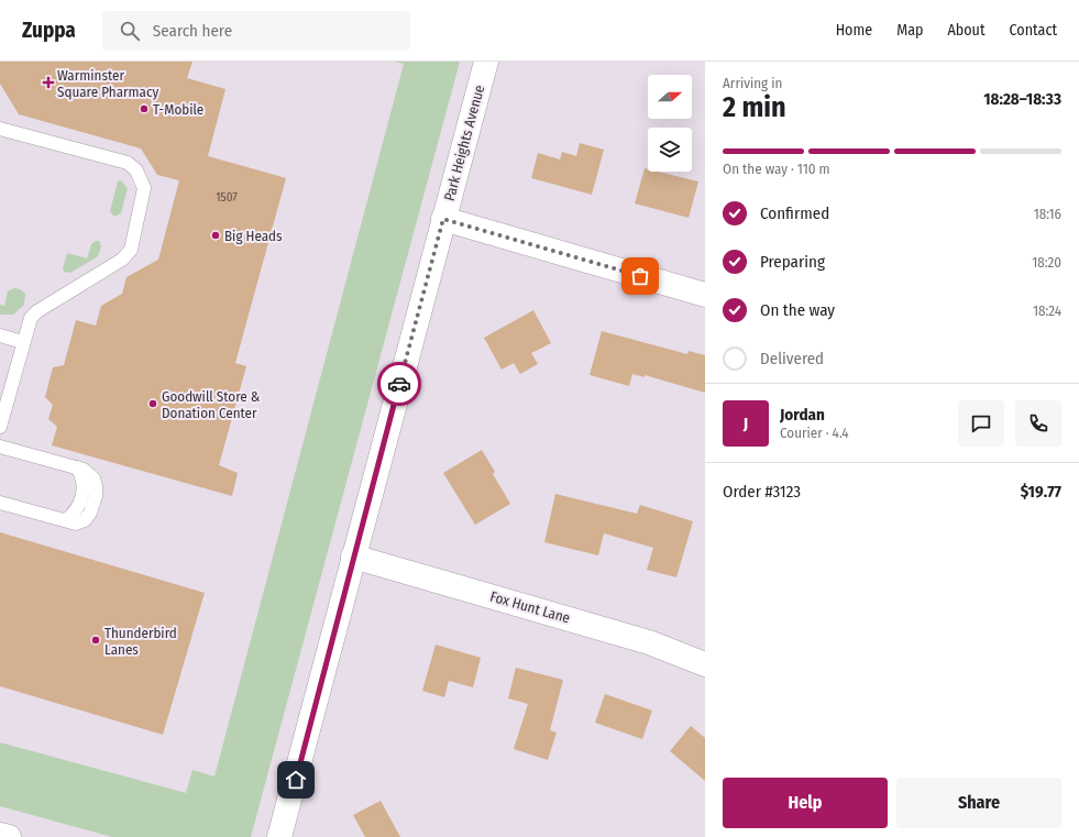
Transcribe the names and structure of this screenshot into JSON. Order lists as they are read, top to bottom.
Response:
{
  "streets": {
    "street": ["Park Heights Avenue", "Fox Hunt Lane"]
  },
  "crossings": [
    ["Park Heights Avenue", "Fox Hunt Lane"]
  ],
  "places": {
    "health": ["Warminster Square Pharmacy"],
    "other": [
      "T-Mobile",
      "Big Heads",
      "Goodwill Store & Donation Center",
      "Thunderbird Lanes"
    ]
  },
  "house_numbers": ["1507"],
  "north": "right",
  "page": {
    "header": "Zuppa",
    "search": "Search here",
    "nav": [
      "Home",
      "Map",
      "About",
      "Contact"
    ],
    "heading": ["2 min", "Arriving in", "18:28–18:33"],
    "panel": [
      "Jordan",
      "Courier · 4.4",
      "Order #3123",
      "$19.77"
    ],
    "bar": "On the way · 110 m",
    "list": [
      ["Confirmed", "18:16"],
      ["Preparing", "18:20"],
      ["On the way", "18:24"],
      "Delivered"
    ],
    "round": "J",
    "buttons": ["Help", "Share"]
  }
}
